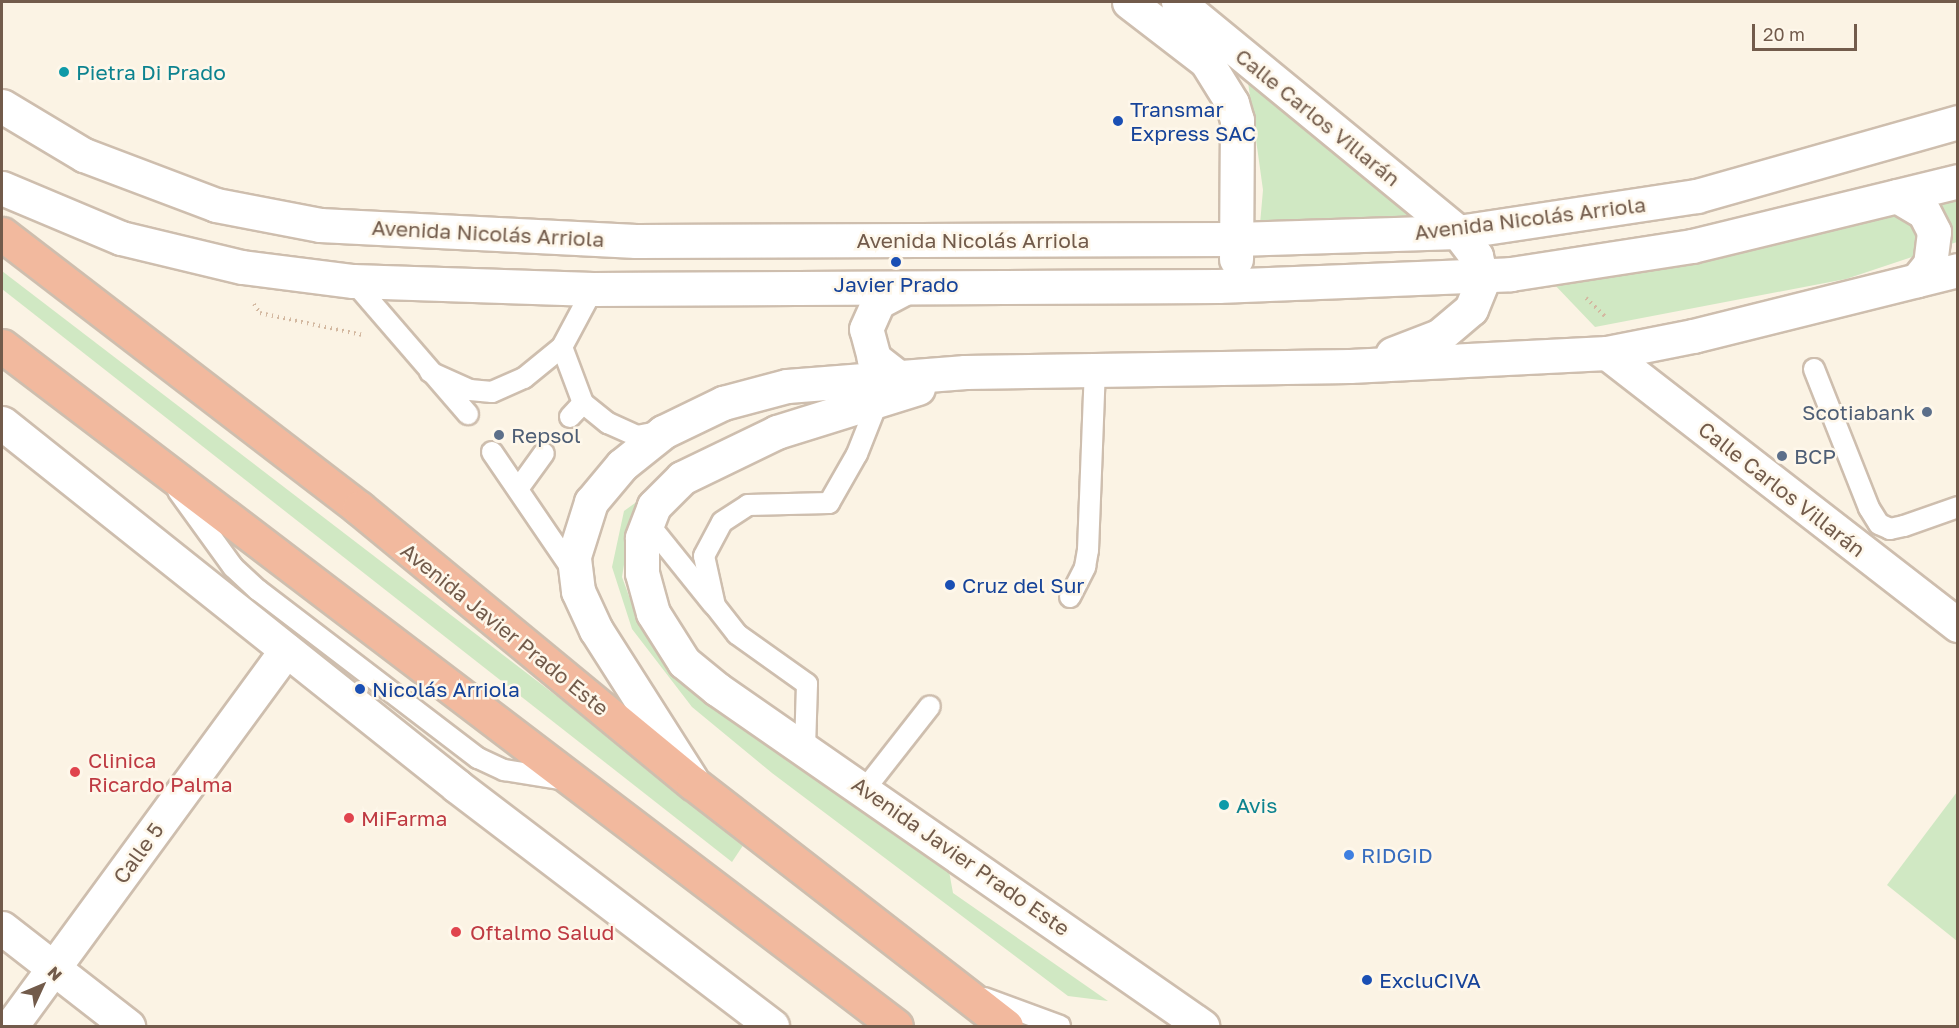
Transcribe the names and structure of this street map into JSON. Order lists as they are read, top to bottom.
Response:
{
  "streets": {
    "highway": ["Avenida Javier Prado Este"],
    "main road": ["Calle Carlos Villarán", "Avenida Nicolás Arriola", "Calle 5"]
  },
  "crossings": [
    ["Calle Carlos Villarán", "Avenida Nicolás Arriola"]
  ],
  "places": [
    "Pietra Di Prado",
    "Transmar Express SAC",
    "Javier Prado",
    "Scotiabank",
    "Repsol",
    "BCP",
    "Cruz del Sur",
    "Nicolás Arriola",
    "Clinica Ricardo Palma",
    "Avis",
    "MiFarma",
    "RIDGID",
    "Oftalmo Salud",
    "ExcluCIVA"
  ],
  "scale_bar": "20 m",
  "north": "top right"
}
